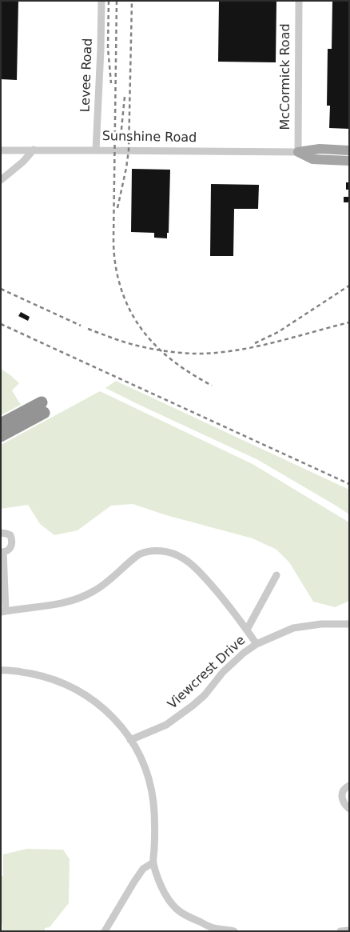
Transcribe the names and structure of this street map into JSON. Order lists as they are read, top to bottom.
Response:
{
  "streets": {
    "main road": ["Sunshine Road"],
    "street": ["Levee Road", "McCormick Road", "Viewcrest Drive"]
  },
  "crossings": [
    ["Levee Road", "Sunshine Road"],
    ["McCormick Road", "Sunshine Road"]
  ]
}
